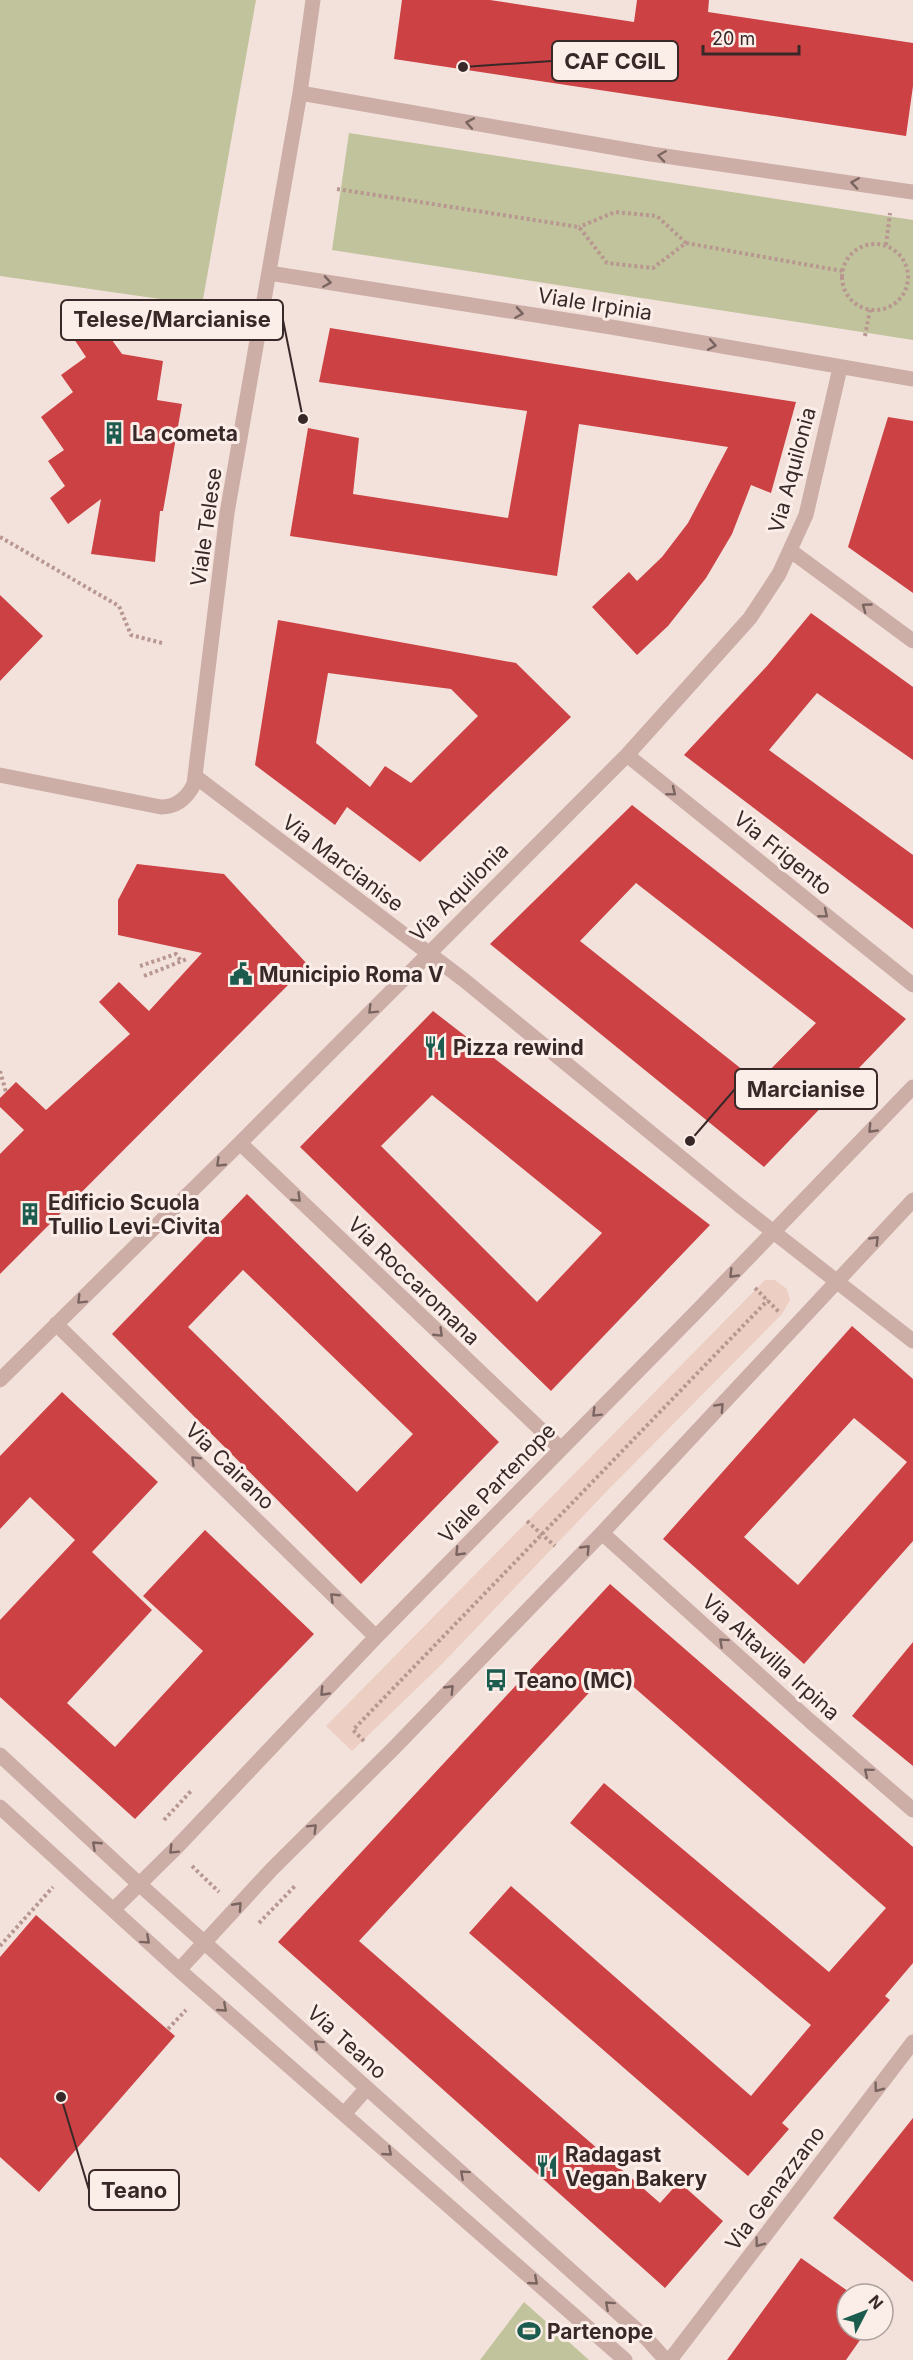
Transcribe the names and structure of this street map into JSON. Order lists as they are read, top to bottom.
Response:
{
  "streets": {
    "street": [
      "Viale Irpinia",
      "Via Aquilonia",
      "Viale Telese",
      "Via Frigento",
      "Via Marcianise",
      "Via Roccaromana",
      "Via Cairano",
      "Viale Partenope",
      "Via Altavilla Irpina",
      "Via Teano",
      "Via Genazzano"
    ]
  },
  "crossings": [
    ["Viale Irpinia", "Via Aquilonia"],
    ["Viale Irpinia", "Viale Telese"],
    ["Via Aquilonia", "Via Frigento"],
    ["Via Aquilonia", "Via Marcianise"],
    ["Via Aquilonia", "Via Roccaromana"],
    ["Via Aquilonia", "Via Cairano"],
    ["Viale Telese", "Via Marcianise"],
    ["Via Marcianise", "Viale Partenope"],
    ["Via Roccaromana", "Viale Partenope"],
    ["Via Cairano", "Viale Partenope"],
    ["Viale Partenope", "Via Teano"]
  ],
  "one_way": [
    "Viale Irpinia",
    "Via Aquilonia",
    "Via Frigento",
    "Via Roccaromana",
    "Via Cairano",
    "Via Altavilla Irpina",
    "Via Genazzano"
  ],
  "places": {
    "other": [
      "CAF CGIL",
      "Telese/Marcianise",
      "Marcianise",
      "Teano"
    ],
    "building": ["La cometa", "Edificio Scuola Tullio Levi-Civita"],
    "public building": ["Municipio Roma V"],
    "restaurant": ["Pizza rewind", "Radagast Vegan Bakery"],
    "bus stop": ["Teano (MC)"],
    "sports": ["Partenope"]
  },
  "scale_bar": "20 m",
  "north": "top right"
}
